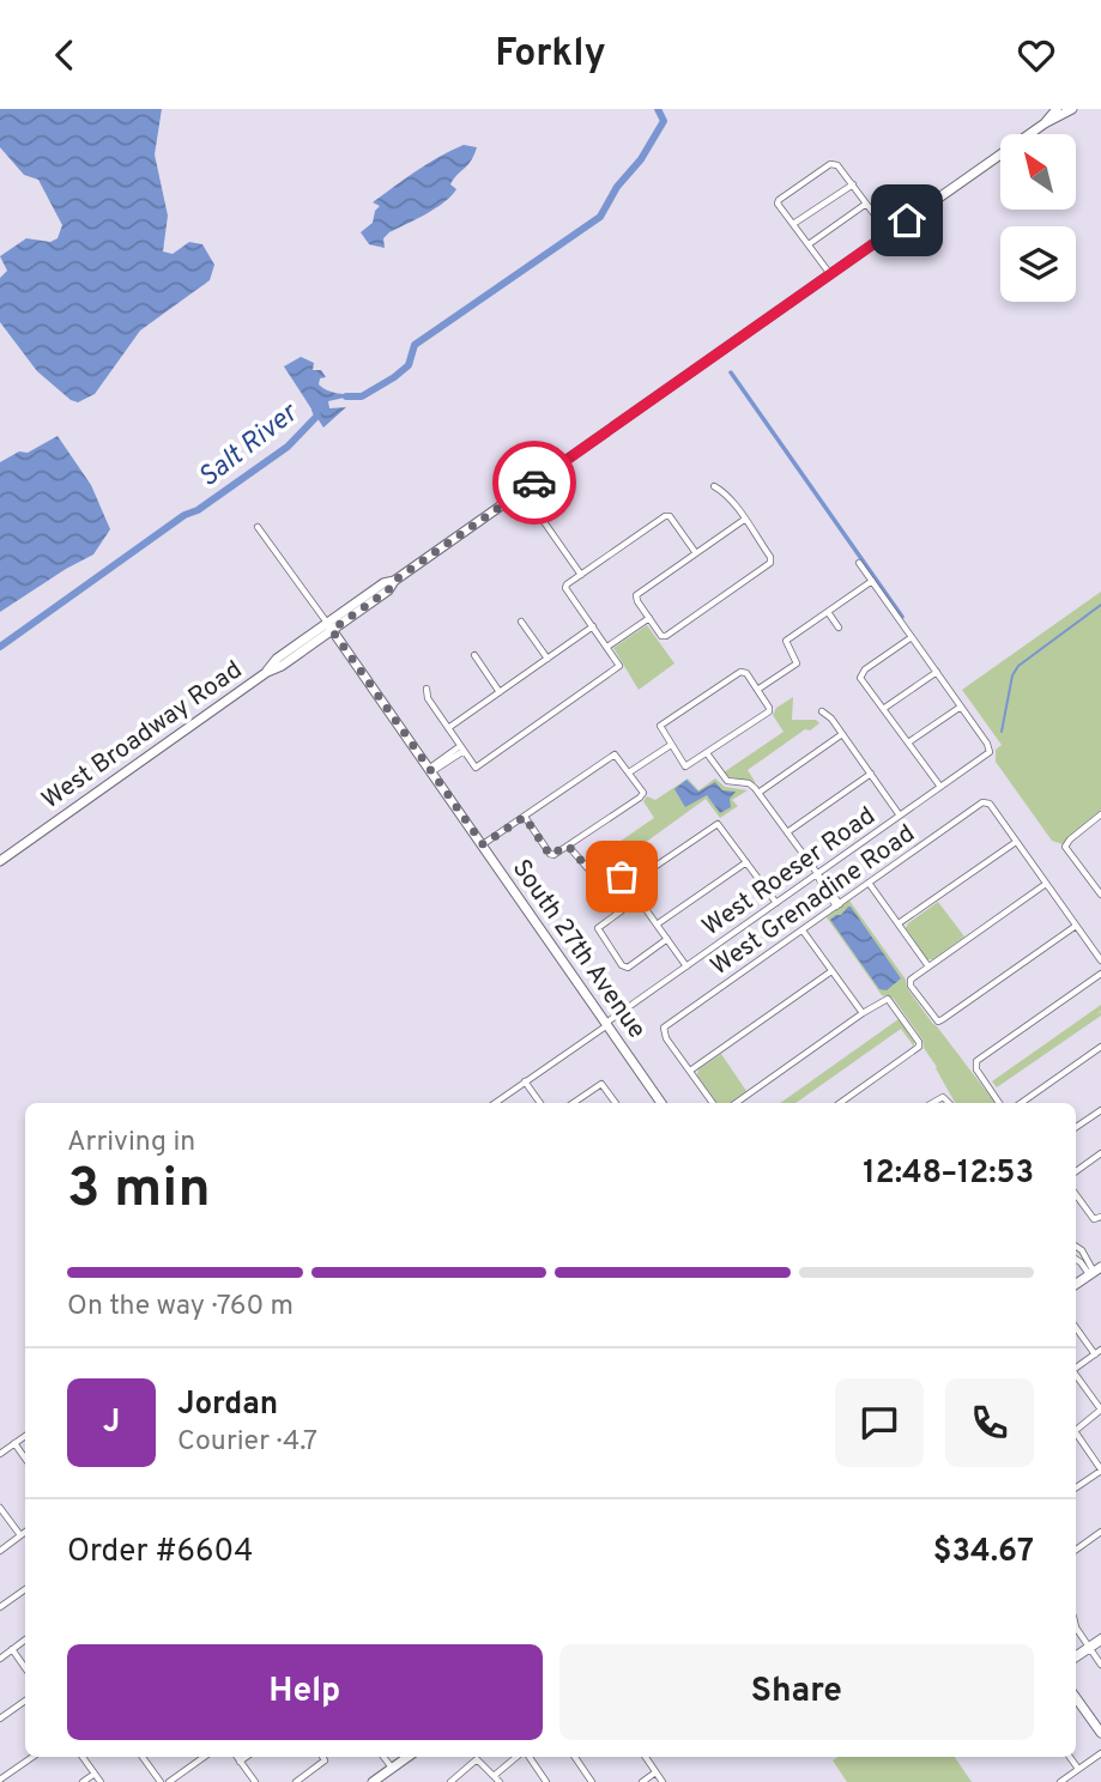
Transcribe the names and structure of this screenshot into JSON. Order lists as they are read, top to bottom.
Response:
{
  "streets": {
    "main road": ["West Broadway Road", "South 27th Avenue"],
    "street": ["West Roeser Road", "West Grenadine Road"]
  },
  "crossings": [
    ["West Broadway Road", "South 27th Avenue"],
    ["West Roeser Road", "South 27th Avenue"]
  ],
  "water": ["Salt River"],
  "north": "top left",
  "page": {
    "header": "Forkly",
    "heading": ["3 min", "Arriving in", "12:48–12:53"],
    "panel": [
      "Jordan",
      "Courier · 4.7",
      "Order #6604",
      "$34.67"
    ],
    "bar": "On the way · 760 m",
    "round": "J",
    "buttons": ["Help", "Share"]
  }
}
